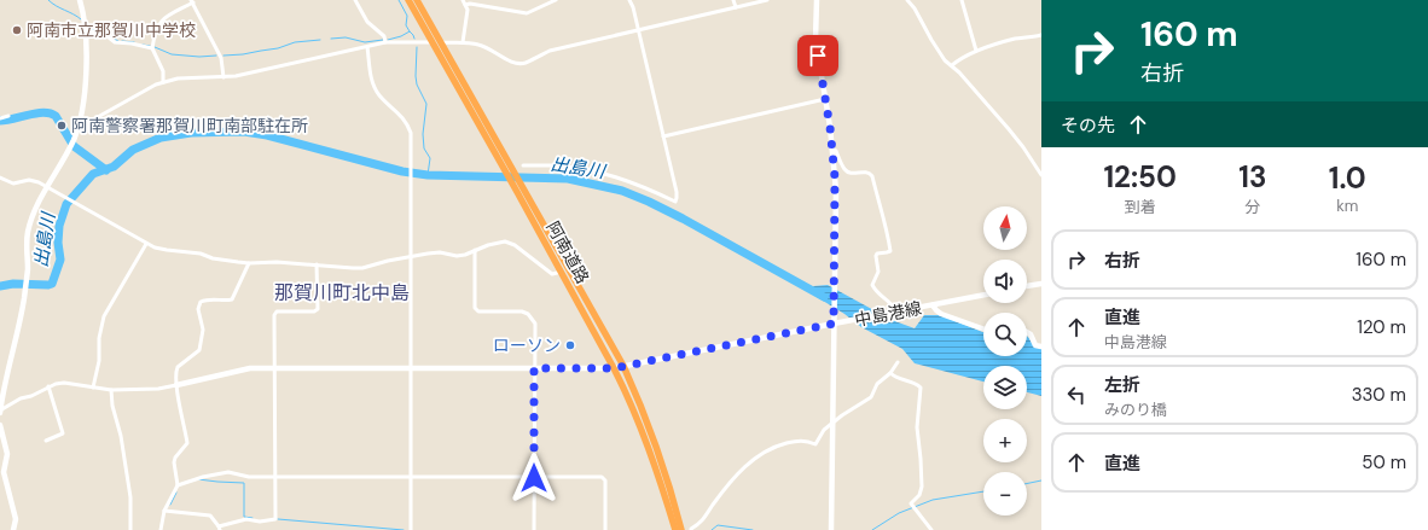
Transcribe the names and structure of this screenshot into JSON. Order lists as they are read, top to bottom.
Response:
{
  "streets": {
    "highway": ["阿南道路"],
    "main road": ["中島港線"]
  },
  "crossings": [
    ["阿南道路", "中島港線"]
  ],
  "districts": ["那賀川町北中島"],
  "water": ["出島川"],
  "places": ["阿南市立那賀川中学校", "阿南警察署那賀川町南部駐在所", "ローソン"],
  "north": "top",
  "page": {
    "turn": ["160 m", "右折"],
    "then": "その先",
    "eta": [
      "12:50",
      "到着",
      "13",
      "分",
      "1.0",
      "km"
    ],
    "map_buttons": ["+", "−"],
    "list": [
      {
        "name": "右折",
        "value": "160 m"
      },
      {
        "name": "直進",
        "note": "中島港線",
        "value": "120 m"
      },
      {
        "name": "左折",
        "note": "みのり橋",
        "value": "330 m"
      },
      {
        "name": "直進",
        "value": "50 m"
      }
    ]
  }
}
